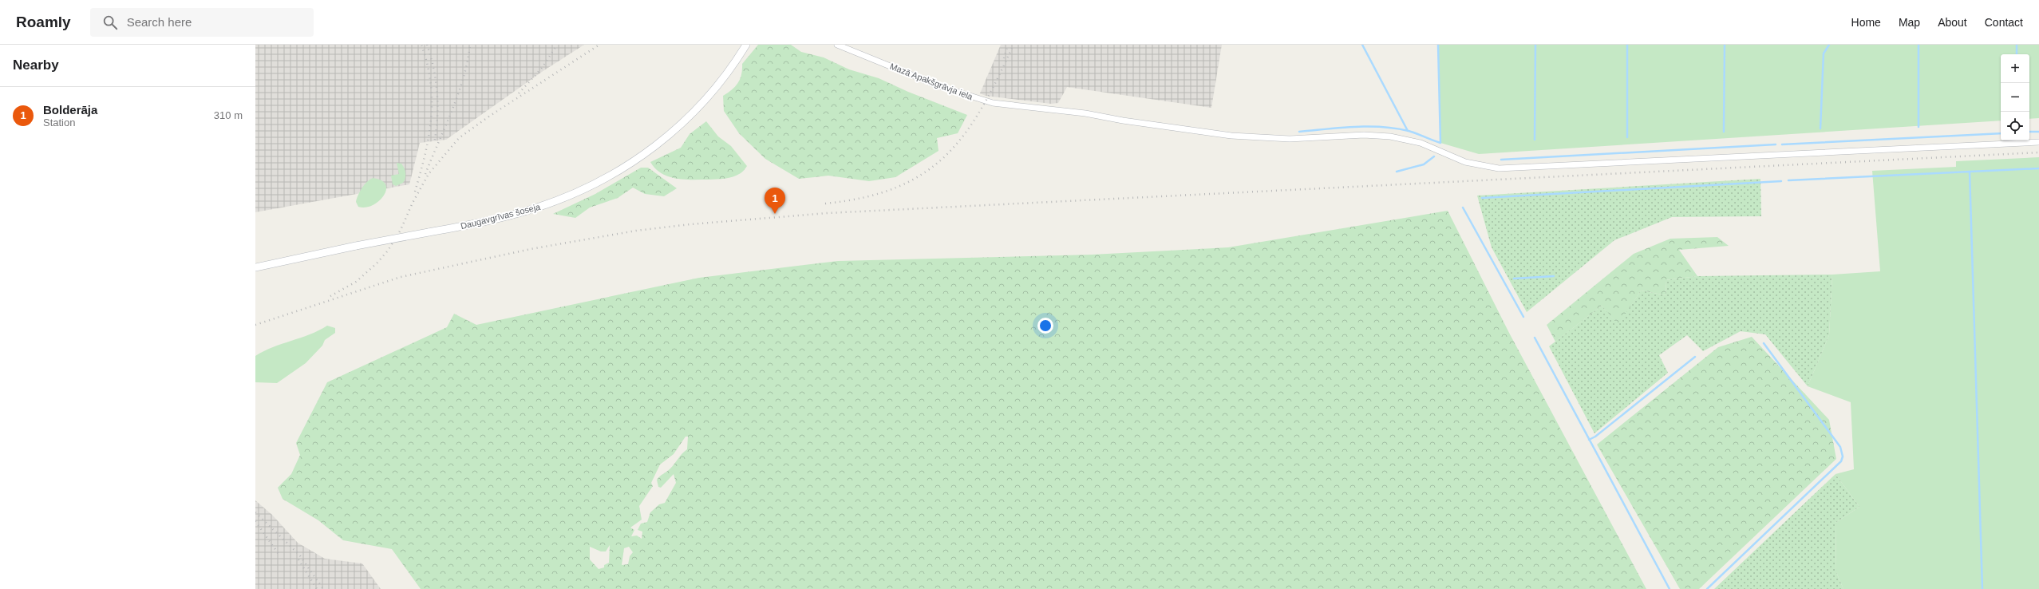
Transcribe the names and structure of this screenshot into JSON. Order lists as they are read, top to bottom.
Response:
{
  "streets": {
    "main road": ["Daugavgrīvas šoseja"],
    "street": ["Mazā Apakšgrāvja iela"]
  },
  "page": {
    "header": "Roamly",
    "search": "Search here",
    "nav": [
      "Home",
      "Map",
      "About",
      "Contact"
    ],
    "heading": "Nearby",
    "map_buttons": ["+", "−"],
    "list": [
      {
        "mark": "1",
        "name": "Bolderāja",
        "note": "Station",
        "value": "310 m"
      }
    ],
    "pins": "1"
  }
}
